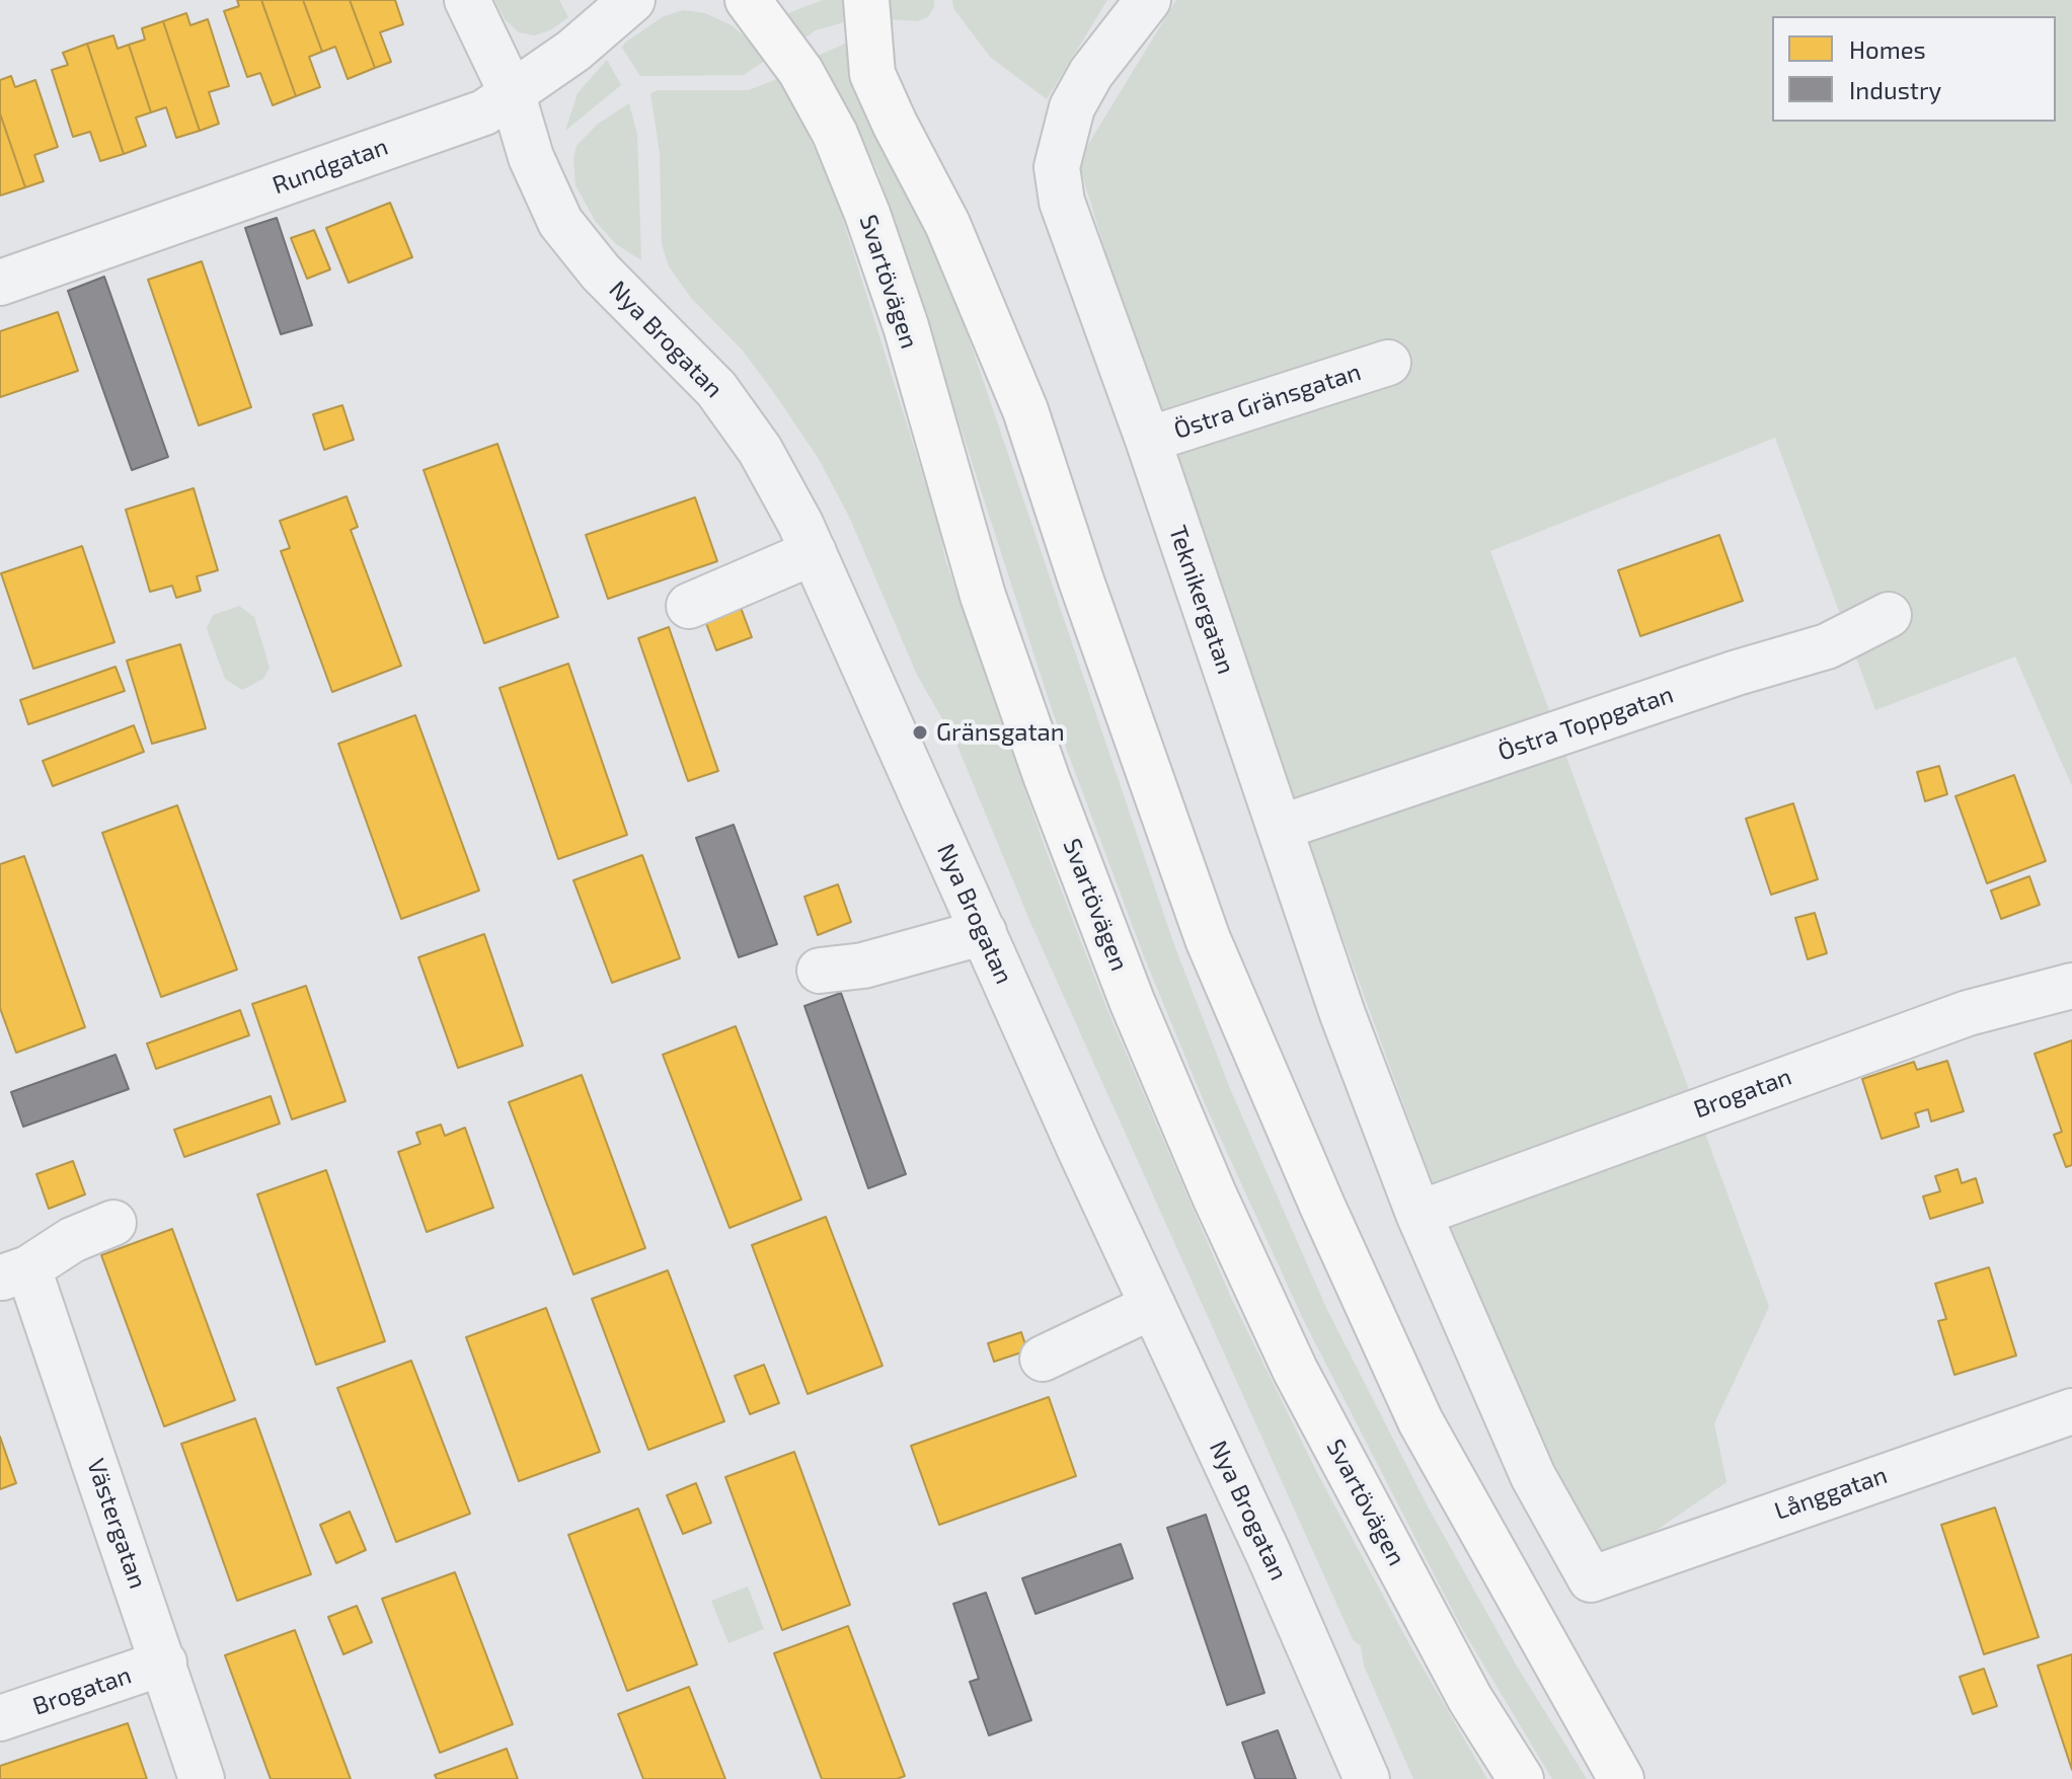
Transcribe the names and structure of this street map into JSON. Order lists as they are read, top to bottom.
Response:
{
  "streets": {
    "main road": ["Svartövägen"],
    "street": [
      "Rundgatan",
      "Nya Brogatan",
      "Östra Gränsgatan",
      "Teknikergatan",
      "Östra Toppgatan",
      "Brogatan",
      "Långgatan",
      "Västergatan"
    ]
  },
  "crossings": [
    ["Rundgatan", "Nya Brogatan"],
    ["Östra Gränsgatan", "Teknikergatan"],
    ["Teknikergatan", "Östra Toppgatan"],
    ["Teknikergatan", "Brogatan"],
    ["Teknikergatan", "Långgatan"],
    ["Brogatan", "Västergatan"]
  ],
  "places": ["Gränsgatan"],
  "legend": ["Homes", "Industry"]
}
